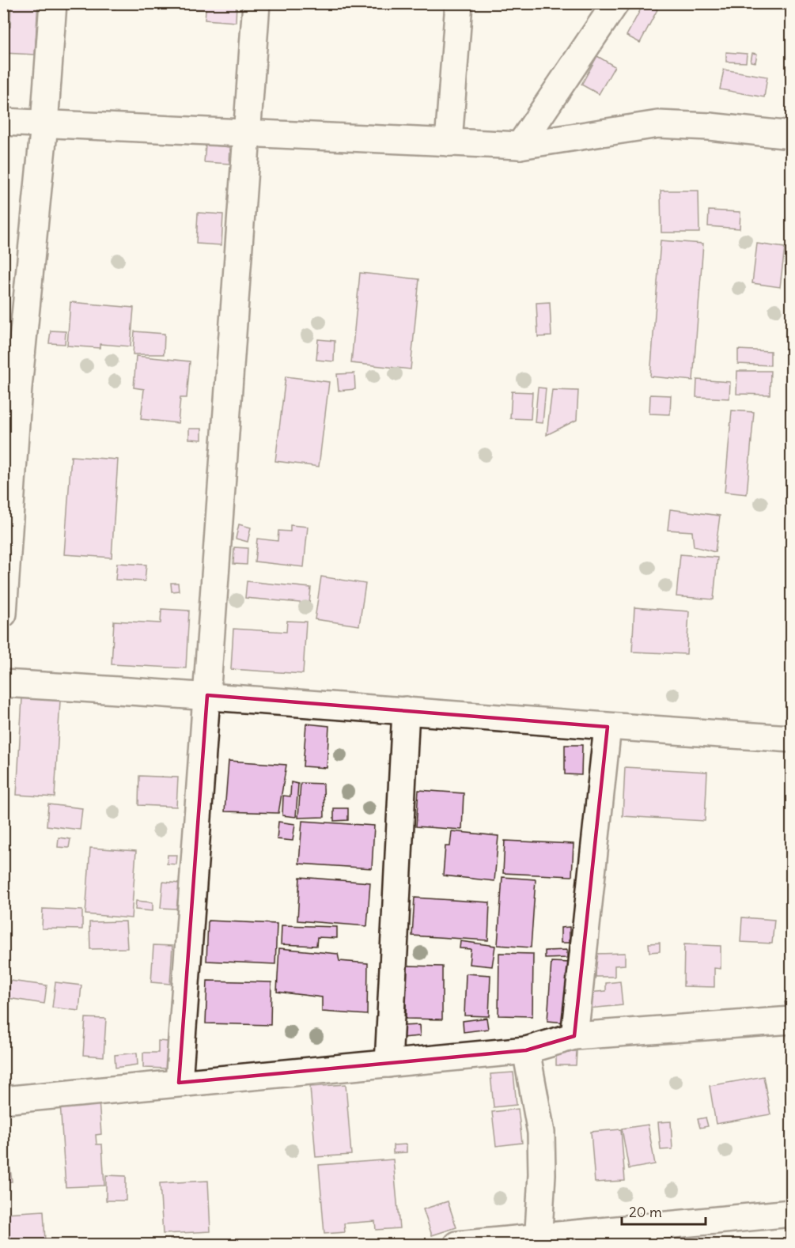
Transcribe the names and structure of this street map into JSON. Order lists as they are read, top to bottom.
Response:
{
  "scale_bar": "20 m"
}
